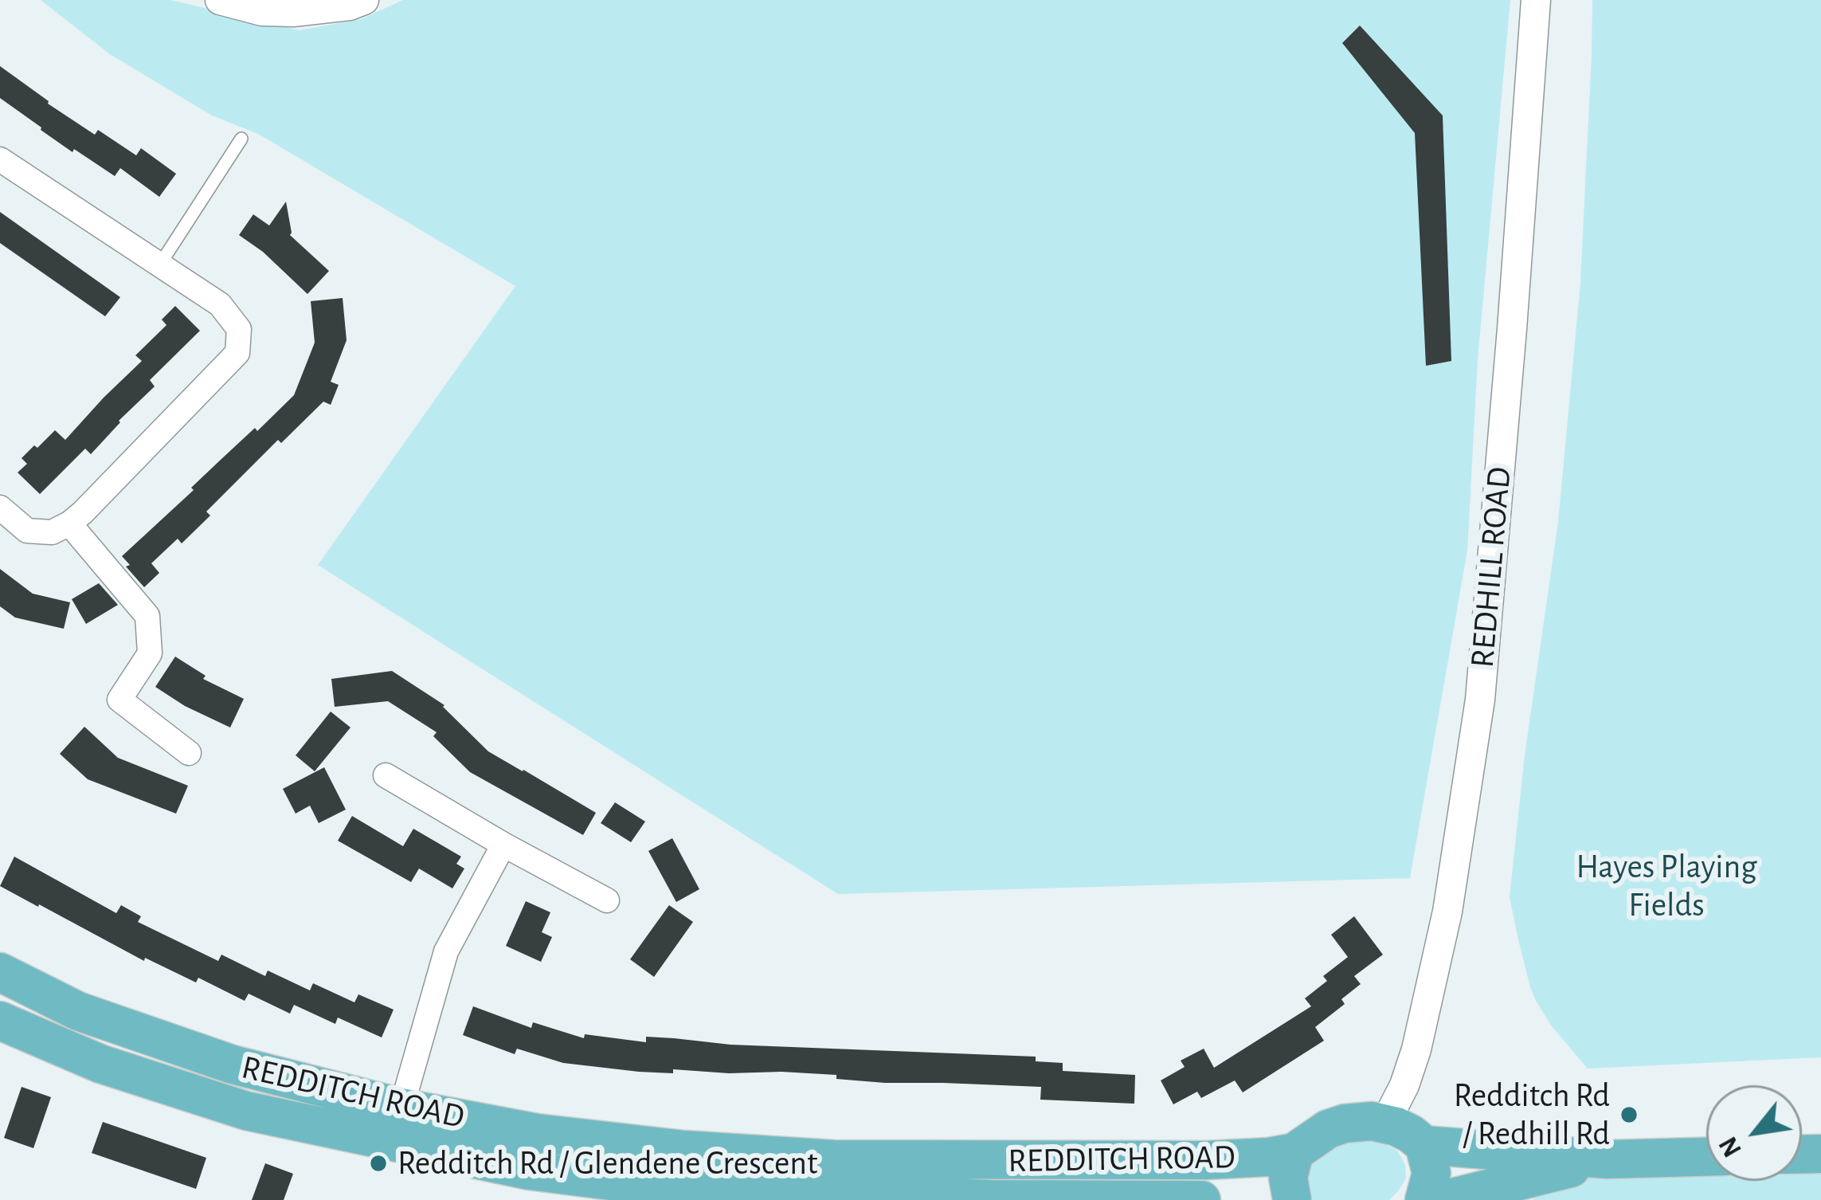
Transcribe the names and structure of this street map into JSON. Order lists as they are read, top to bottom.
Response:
{
  "streets": {
    "highway": ["REDDITCH ROAD"],
    "street": ["REDHILL ROAD"]
  },
  "parks": ["Hayes Playing Fields"],
  "places": ["Redditch Rd / Redhill Rd", "Redditch Rd / Glendene Crescent"],
  "north": "bottom left"
}
